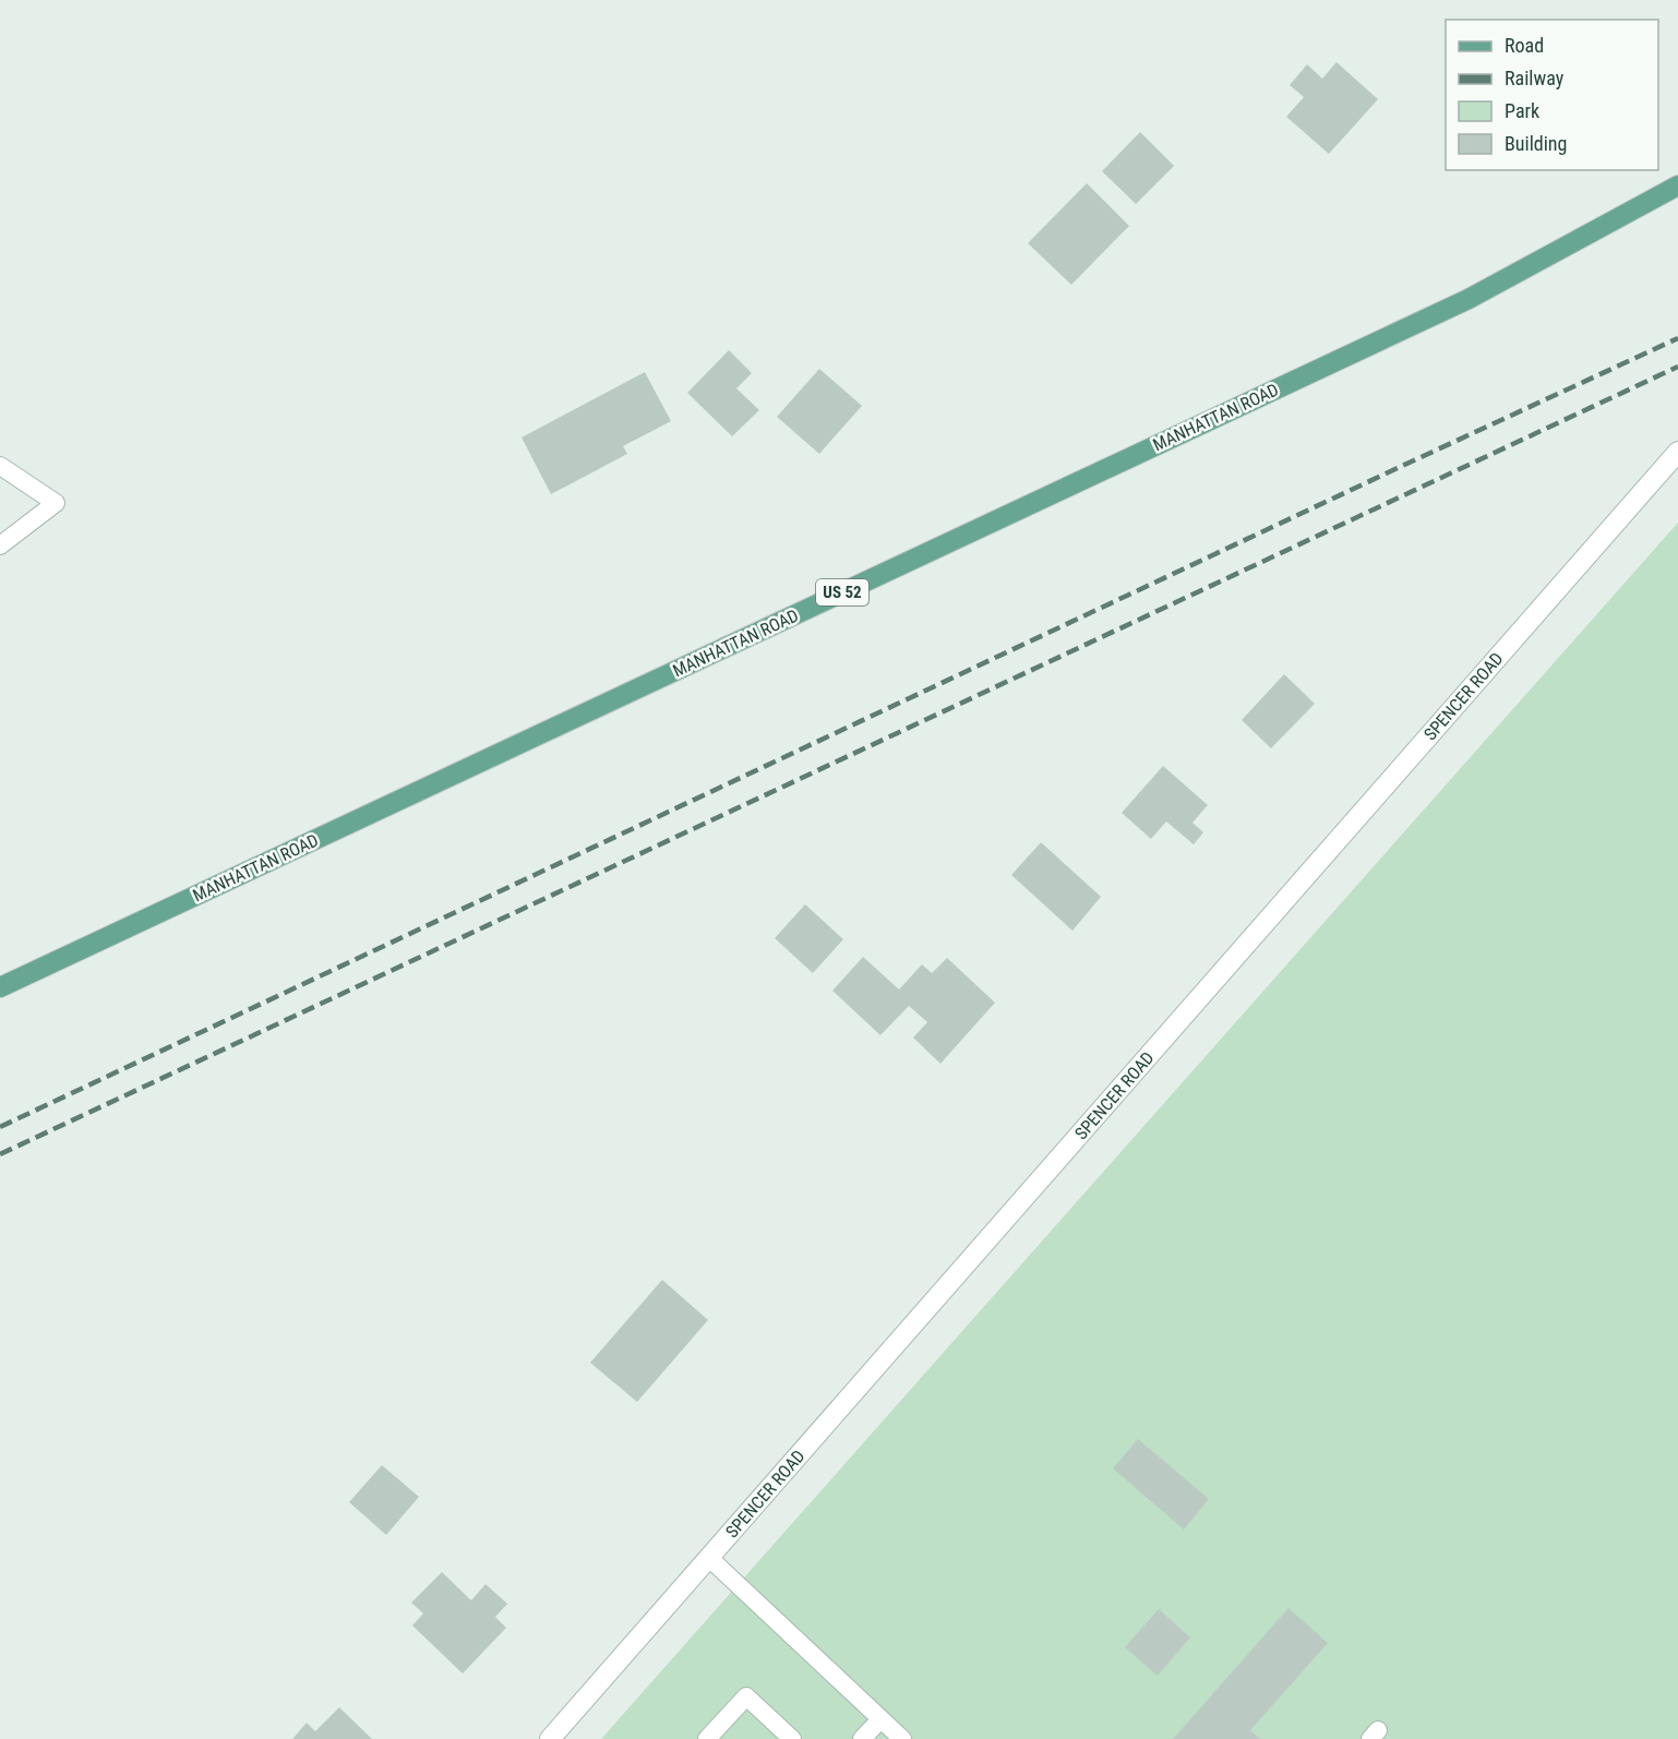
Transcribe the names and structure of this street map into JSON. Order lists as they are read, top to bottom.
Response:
{
  "streets": {
    "main road": ["MANHATTAN ROAD", "US 52"],
    "street": ["SPENCER ROAD"]
  },
  "legend": [
    "Road",
    "Railway",
    "Park",
    "Building"
  ]
}
